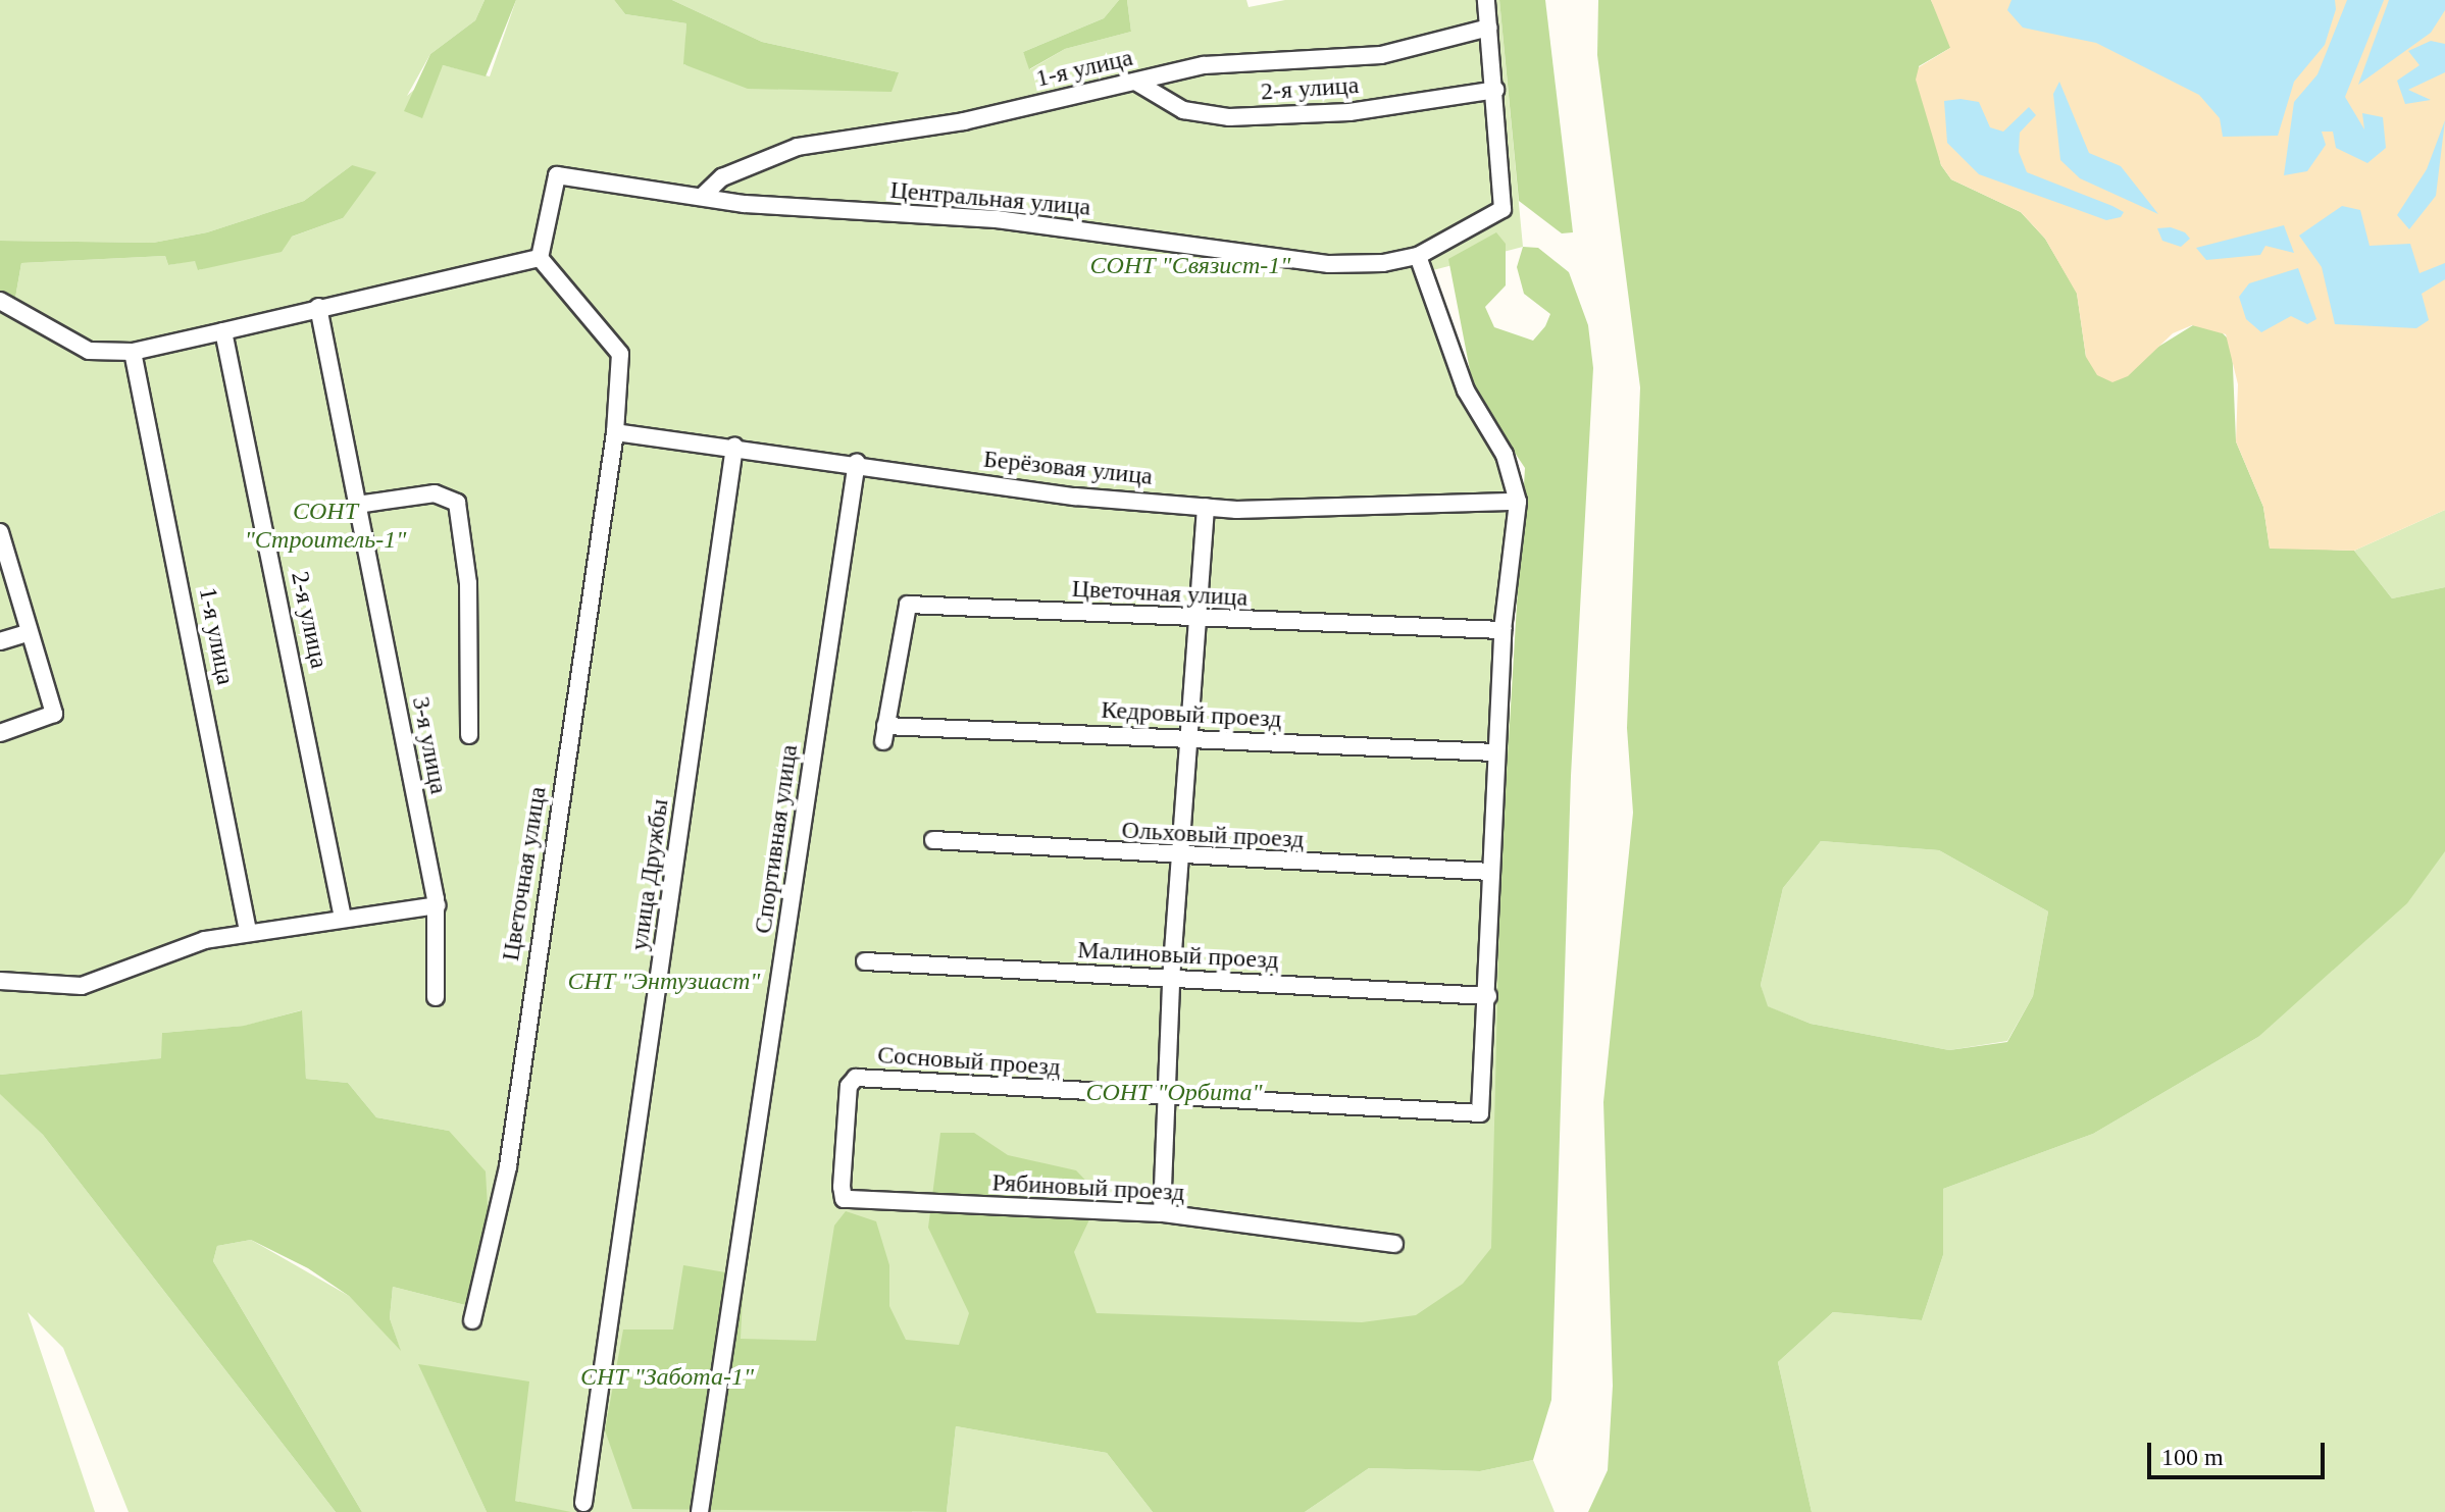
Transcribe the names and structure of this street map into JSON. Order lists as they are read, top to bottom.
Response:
{
  "streets": {
    "street": [
      "1-я улица",
      "2-я улица",
      "Центральная улица",
      "Берёзовая улица",
      "Цветочная улица",
      "Кедровый проезд",
      "3-я улица",
      "Ольховый проезд",
      "Спортивная улица",
      "улица Дружбы",
      "Малиновый проезд",
      "Сосновый проезд",
      "Рябиновый проезд"
    ]
  },
  "crossings": [
    ["1-я улица", "2-я улица"],
    ["1-я улица", "Центральная улица"],
    ["Центральная улица", "Цветочная улица"],
    ["Берёзовая улица", "Цветочная улица"],
    ["Берёзовая улица", "Спортивная улица"],
    ["Берёзовая улица", "улица Дружбы"],
    ["Цветочная улица", "Кедровый проезд"],
    ["Малиновый проезд", "Сосновый проезд"],
    ["Сосновый проезд", "Рябиновый проезд"]
  ],
  "parks": [
    "СОНТ \"Связист-1\"",
    "СОНТ \"Строитель-1\"",
    "СНТ \"Энтузиаст\"",
    "СОНТ \"Орбита\"",
    "СНТ \"Забота-1\""
  ],
  "scale_bar": "100 m"
}
